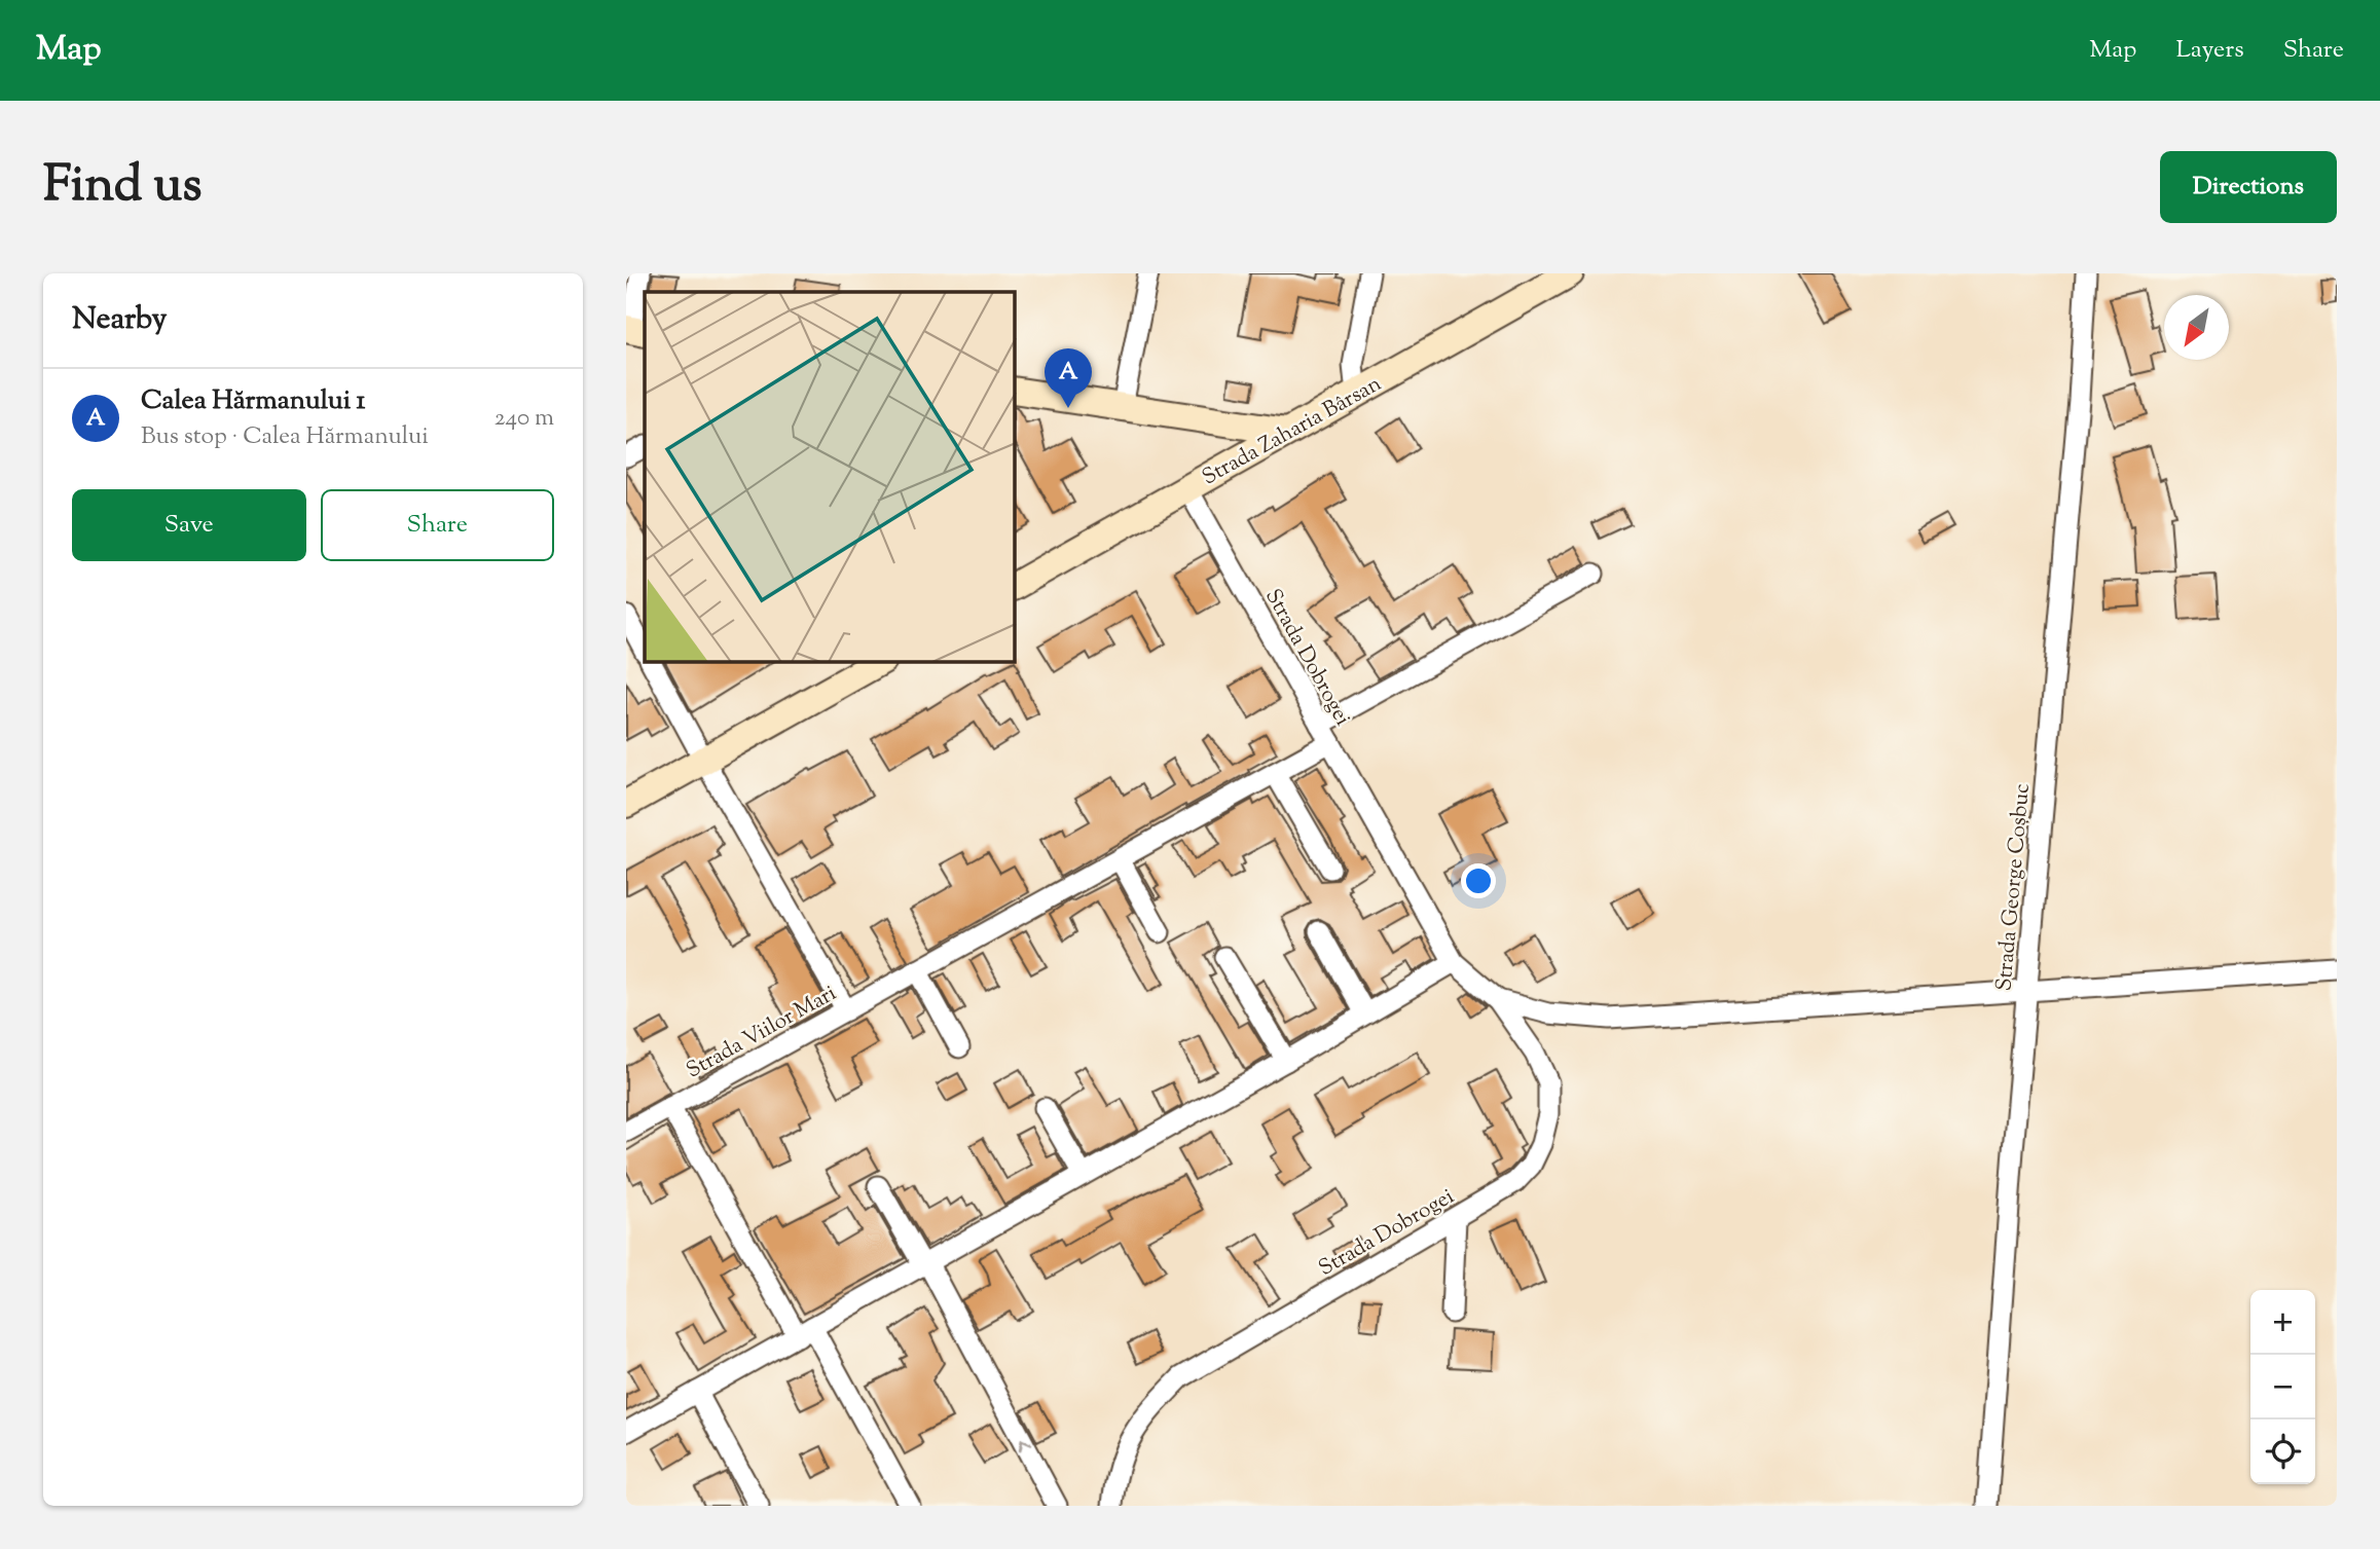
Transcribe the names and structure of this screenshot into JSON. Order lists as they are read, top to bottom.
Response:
{
  "streets": {
    "main road": ["Strada Zaharia Bârsan"],
    "street": ["Strada Dobrogei", "Strada George Coșbuc", "Strada Viilor Mari"]
  },
  "crossings": [
    ["Strada Zaharia Bârsan", "Strada Dobrogei"],
    ["Strada Dobrogei", "Strada Viilor Mari"]
  ],
  "north": "bottom left",
  "page": {
    "header": "Map",
    "nav": ["Map", "Layers", "Share"],
    "title": "Find us",
    "buttons": [
      "Directions",
      ["Save", "Share"]
    ],
    "heading": "Nearby",
    "pins": "A",
    "list": [
      {
        "mark": "A",
        "name": "Calea Hărmanului 1",
        "note": "Bus stop · Calea Hărmanului",
        "value": "240 m"
      }
    ],
    "map_buttons": ["+", "−"]
  }
}
